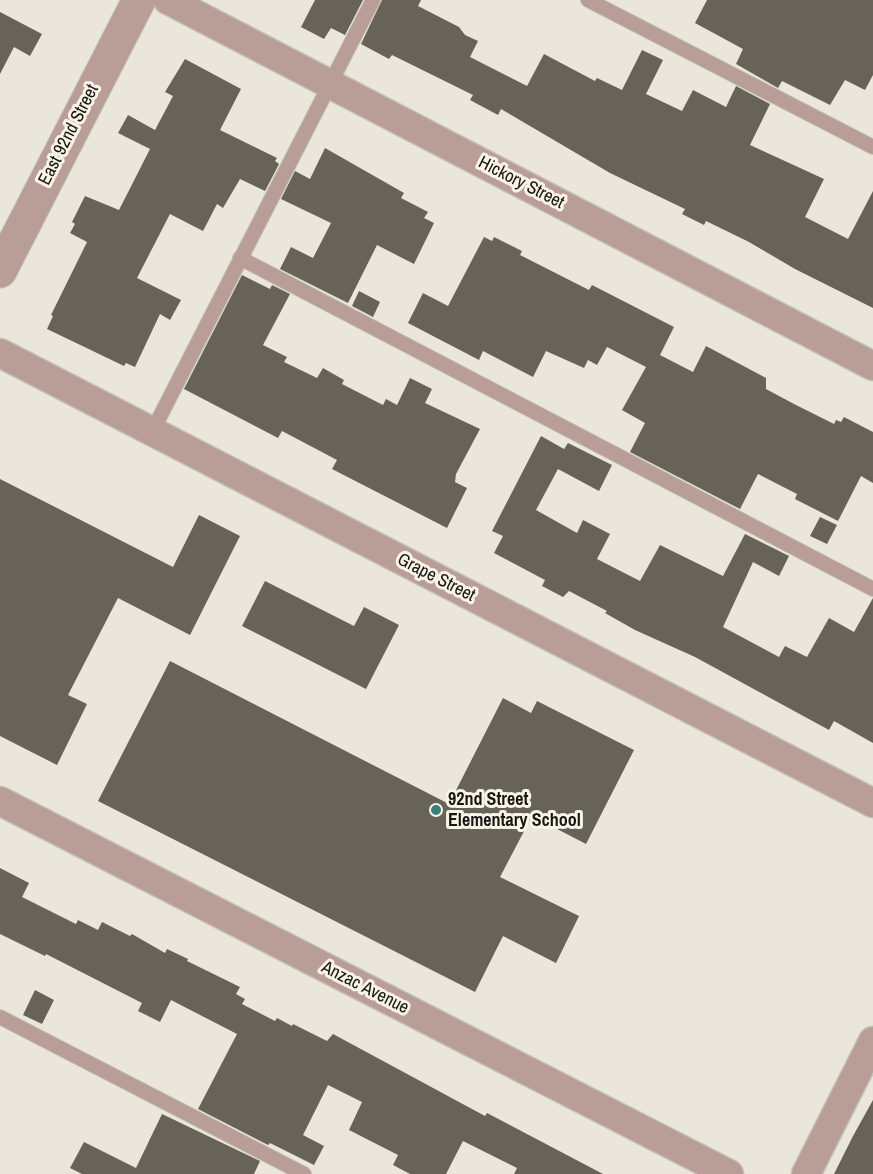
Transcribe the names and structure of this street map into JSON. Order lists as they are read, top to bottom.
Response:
{
  "streets": {
    "street": [
      "East 92nd Street",
      "Hickory Street",
      "Grape Street",
      "Anzac Avenue"
    ]
  },
  "places": ["92nd Street Elementary School"]
}
